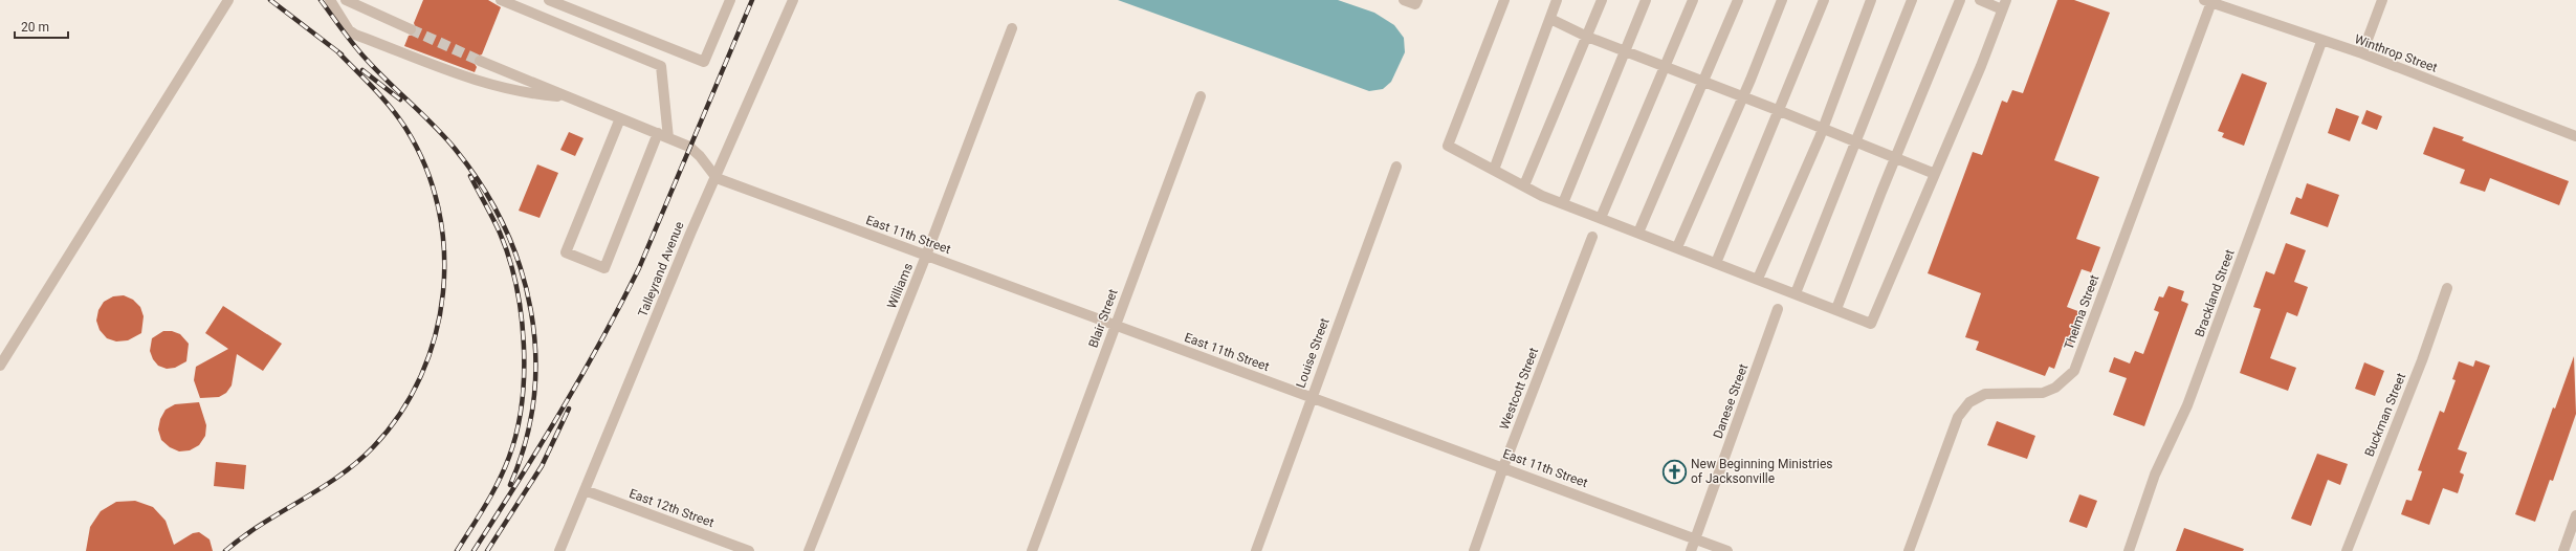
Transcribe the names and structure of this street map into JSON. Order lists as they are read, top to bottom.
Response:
{
  "streets": {
    "street": [
      "Winthrop Street",
      "East 11th Street",
      "Talleyrand Avenue",
      "Williams",
      "Brackland Street",
      "Thelma Street",
      "Blair Street",
      "Louise Street",
      "Westcott Street",
      "Danese Street",
      "Buckman Street",
      "East 12th Street"
    ]
  },
  "crossings": [
    ["Winthrop Street", "Brackland Street"],
    ["Winthrop Street", "Thelma Street"],
    ["East 11th Street", "Talleyrand Avenue"],
    ["East 11th Street", "Williams"],
    ["East 11th Street", "Blair Street"],
    ["East 11th Street", "Louise Street"],
    ["East 11th Street", "Westcott Street"],
    ["East 11th Street", "Danese Street"],
    ["Talleyrand Avenue", "East 12th Street"]
  ],
  "places": {
    "church": ["New Beginning Ministries of Jacksonville"]
  },
  "scale_bar": "20 m"
}
